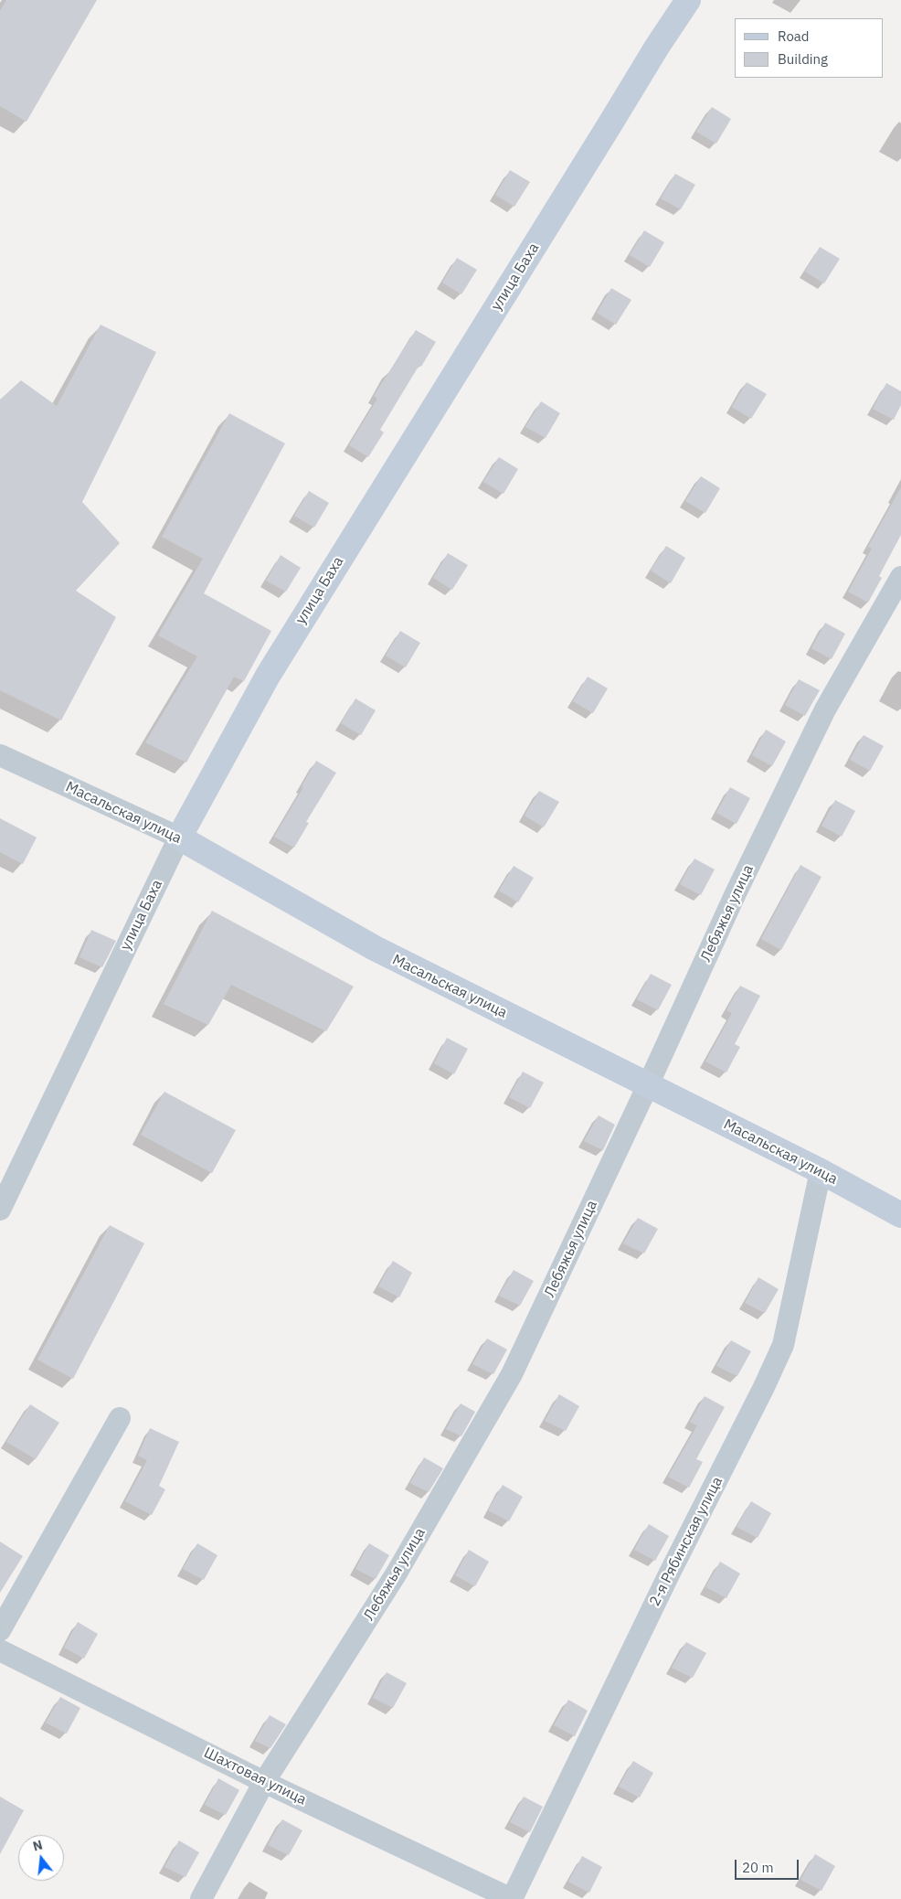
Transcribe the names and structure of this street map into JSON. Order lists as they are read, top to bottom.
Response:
{
  "streets": {
    "street": [
      "улица Баха",
      "Масальская улица",
      "Лебяжья улица",
      "2-я Рябинская улица",
      "Шахтовая улица"
    ]
  },
  "crossings": [
    ["улица Баха", "Масальская улица"],
    ["Масальская улица", "Лебяжья улица"],
    ["Масальская улица", "2-я Рябинская улица"],
    ["Лебяжья улица", "Шахтовая улица"],
    ["2-я Рябинская улица", "Шахтовая улица"]
  ],
  "legend": ["Road", "Building"],
  "scale_bar": "20 m",
  "north": "top"
}
